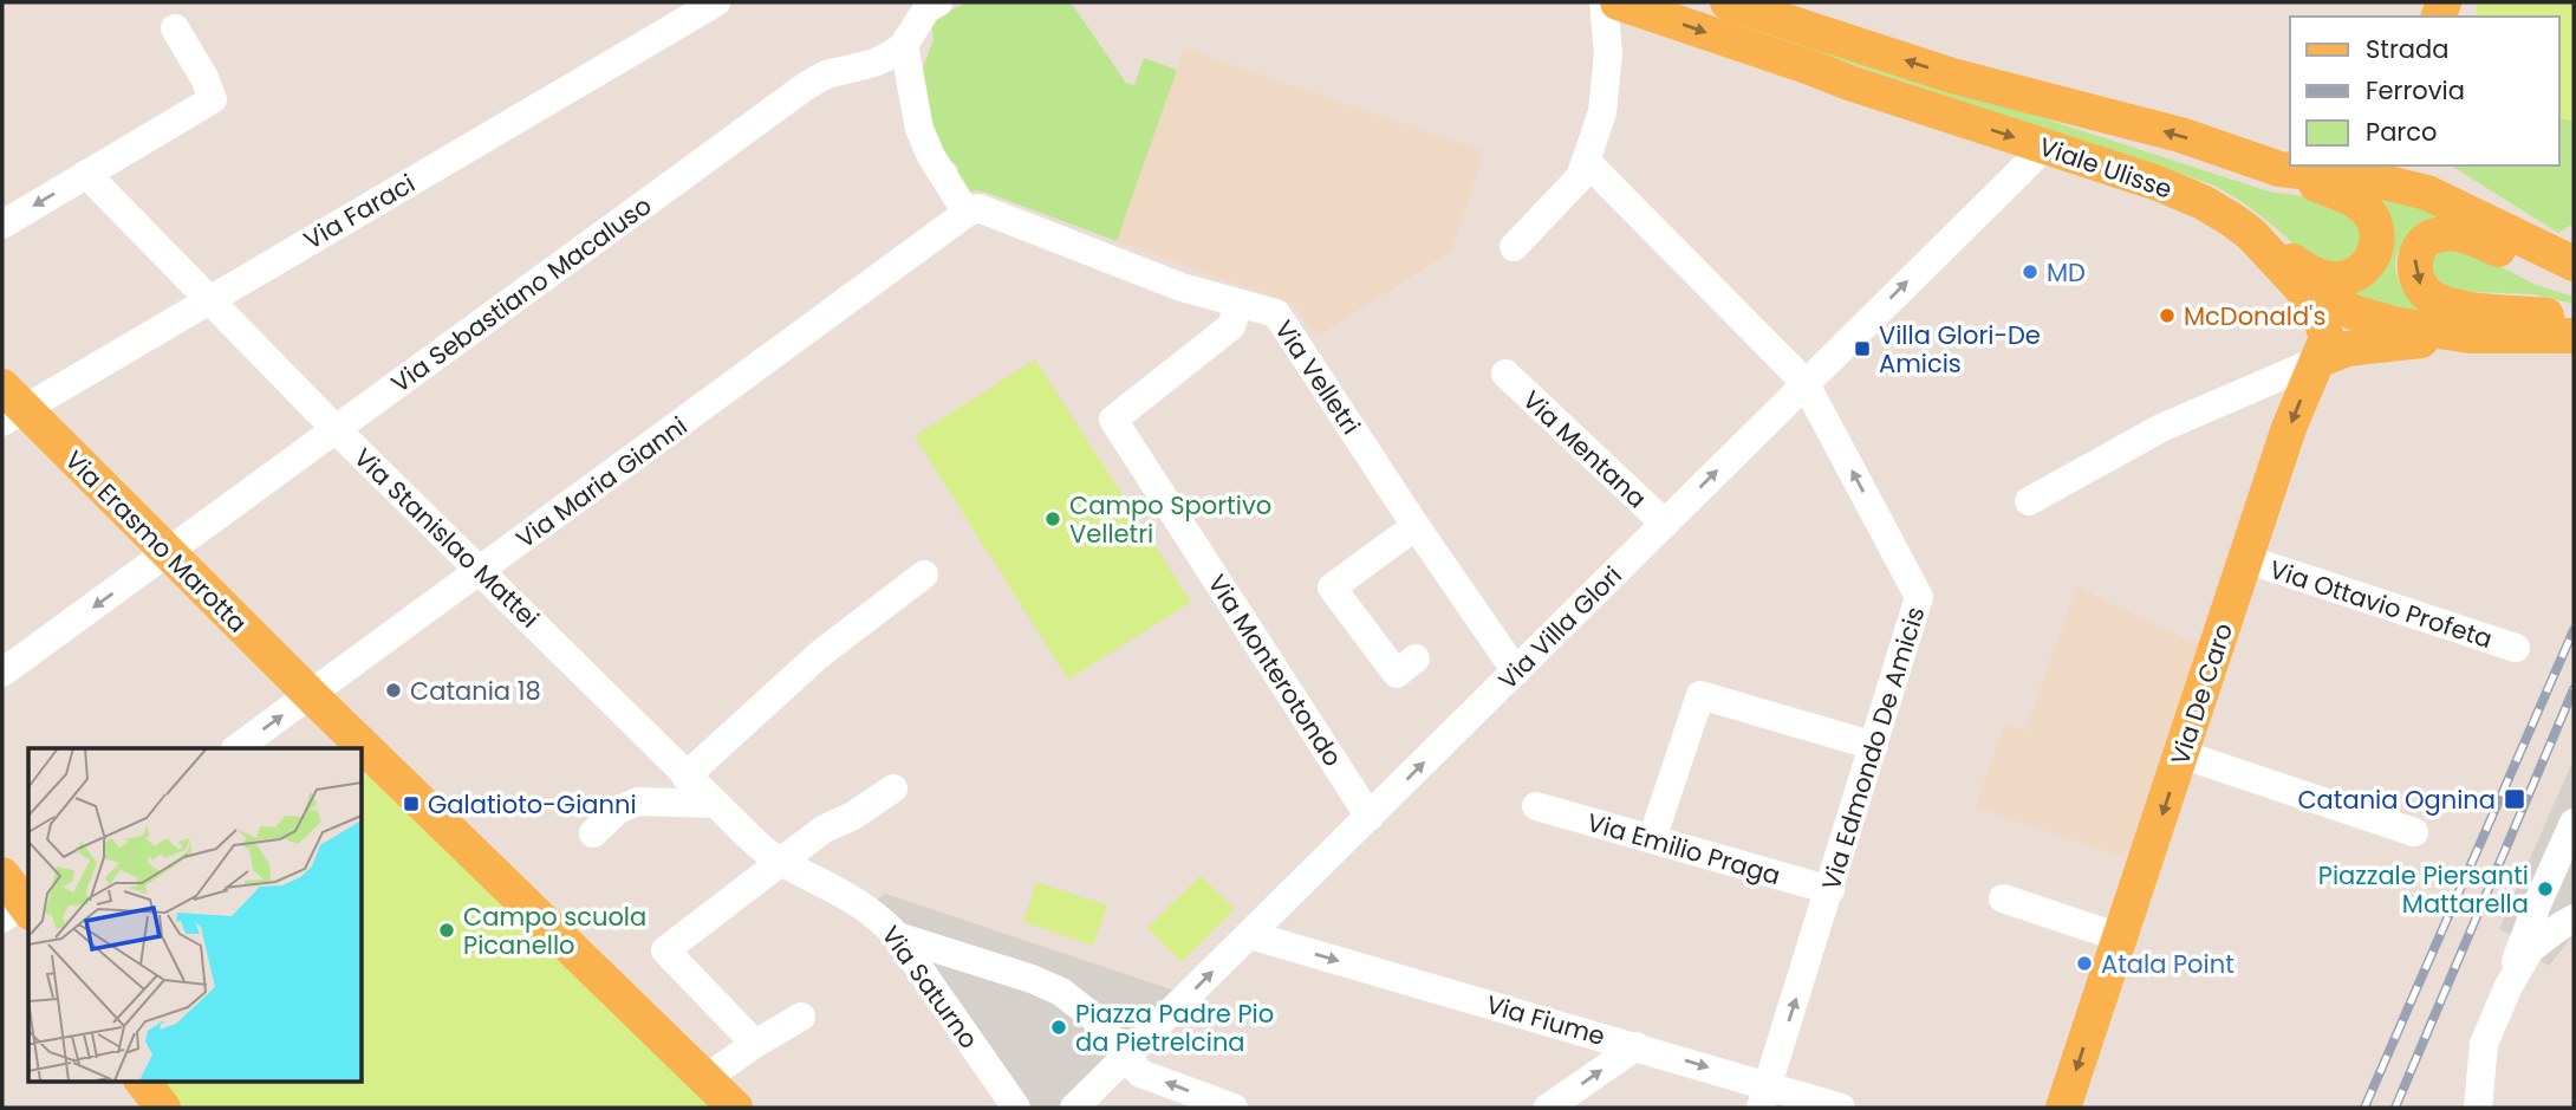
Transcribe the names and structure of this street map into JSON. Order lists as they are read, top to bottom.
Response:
{
  "streets": {
    "main road": ["Viale Ulisse", "Via Erasmo Marotta", "Via De Caro"],
    "street": [
      "Via Faraci",
      "Via Sebastiano Macaluso",
      "Via Velletri",
      "Via Mentana",
      "Via Maria Gianni",
      "Via Stanislao Mattei",
      "Via Ottavio Profeta",
      "Via Villa Glori",
      "Via Monterotondo",
      "Via Edmondo De Amicis",
      "Via Emilio Praga",
      "Via Saturno",
      "Via Fiume"
    ]
  },
  "crossings": [
    ["Viale Ulisse", "Via Villa Glori"],
    ["Viale Ulisse", "Via De Caro"],
    ["Via Faraci", "Via Stanislao Mattei"],
    ["Via Faraci", "Via Erasmo Marotta"],
    ["Via Sebastiano Macaluso", "Via Stanislao Mattei"],
    ["Via Sebastiano Macaluso", "Via Erasmo Marotta"],
    ["Via Velletri", "Via Maria Gianni"],
    ["Via Velletri", "Via Villa Glori"],
    ["Via Velletri", "Via Monterotondo"],
    ["Via Mentana", "Via Villa Glori"],
    ["Via Maria Gianni", "Via Stanislao Mattei"],
    ["Via Maria Gianni", "Via Erasmo Marotta"],
    ["Via Stanislao Mattei", "Via Saturno"],
    ["Via Ottavio Profeta", "Via De Caro"],
    ["Via Villa Glori", "Via Monterotondo"],
    ["Via Villa Glori", "Via Edmondo De Amicis"],
    ["Via Villa Glori", "Via Fiume"],
    ["Via Edmondo De Amicis", "Via Emilio Praga"],
    ["Via Edmondo De Amicis", "Via Fiume"]
  ],
  "one_way": [
    "Via Villa Glori",
    "Via De Caro",
    "Via Edmondo De Amicis",
    "Via Fiume"
  ],
  "places": {
    "other": [
      "MD",
      "McDonald's",
      "Campo Sportivo Velletri",
      "Catania 18",
      "Piazzale Piersanti Mattarella",
      "Campo scuola Picanello",
      "Atala Point",
      "Piazza Padre Pio da Pietrelcina"
    ],
    "transit": ["Villa Glori-De Amicis", "Catania Ognina", "Galatioto-Gianni"]
  },
  "legend": ["Strada", "Ferrovia", "Parco"]
}
